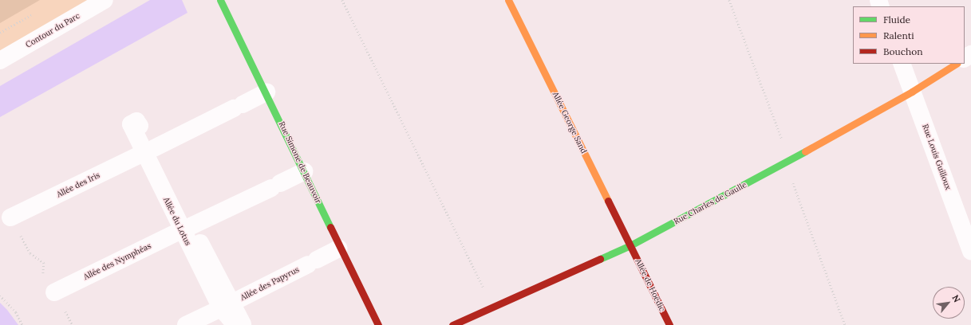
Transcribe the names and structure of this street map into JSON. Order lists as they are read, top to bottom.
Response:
{
  "streets": {
    "street": [
      "Contour du Parc",
      "Allée George Sand",
      "Rue Louis Guilloux",
      "Rue Simone de Beauvoir",
      "Allée des Iris",
      "Rue Charles de Gaulle",
      "Allée du Lotus",
      "Allée des Nymphéas",
      "Allée des Papyrus",
      "Allée de Hoëdic"
    ]
  },
  "crossings": [
    ["Allée George Sand", "Rue Charles de Gaulle"],
    ["Allée George Sand", "Allée de Hoëdic"],
    ["Rue Louis Guilloux", "Rue Charles de Gaulle"],
    ["Rue Simone de Beauvoir", "Allée des Iris"],
    ["Rue Simone de Beauvoir", "Allée des Nymphéas"],
    ["Rue Simone de Beauvoir", "Allée des Papyrus"],
    ["Allée des Iris", "Allée du Lotus"],
    ["Rue Charles de Gaulle", "Allée de Hoëdic"],
    ["Allée du Lotus", "Allée des Nymphéas"],
    ["Allée du Lotus", "Allée des Papyrus"]
  ],
  "legend": ["Fluide", "Ralenti", "Bouchon"],
  "north": "top right"
}
